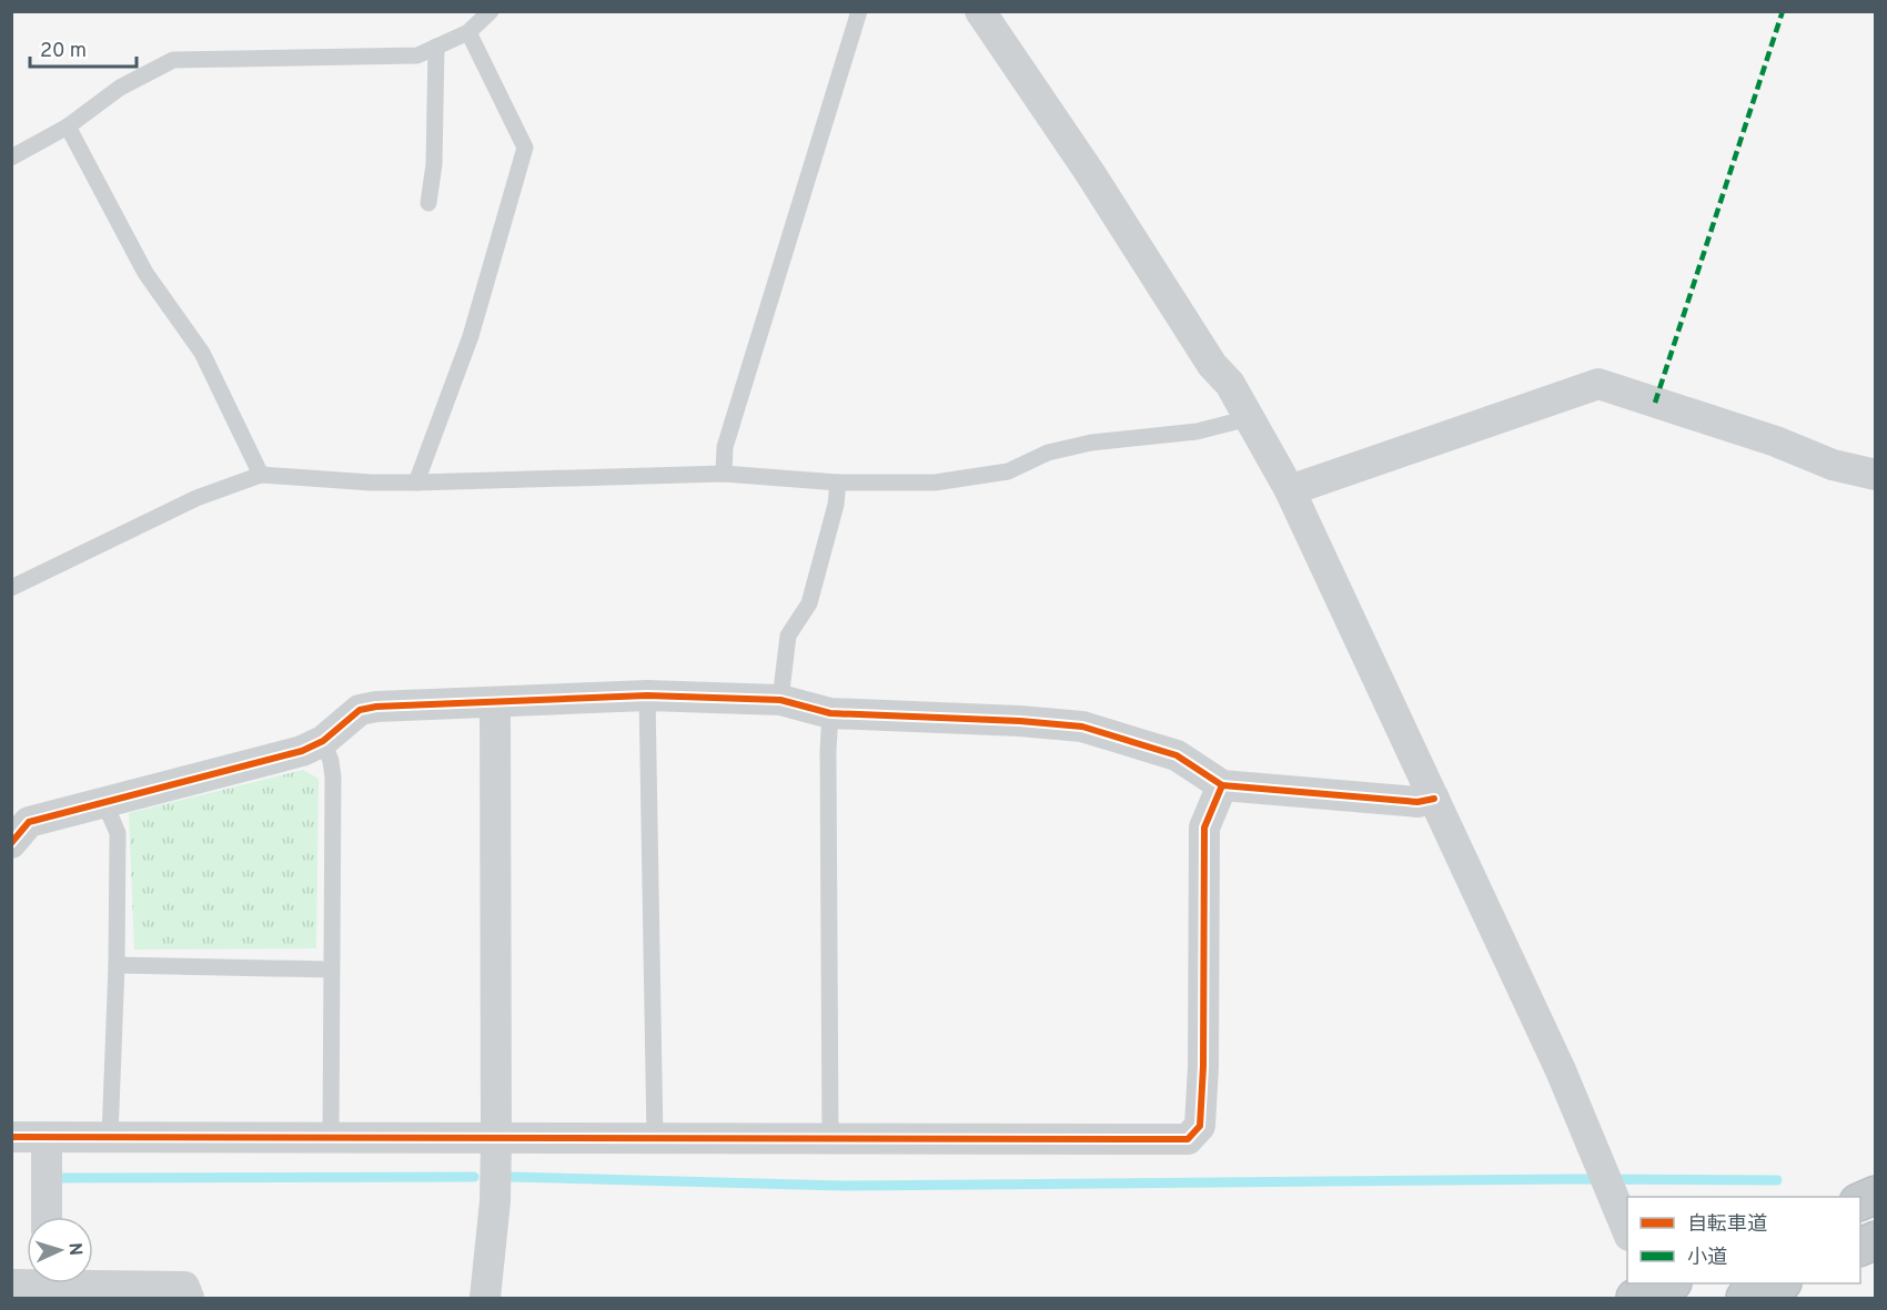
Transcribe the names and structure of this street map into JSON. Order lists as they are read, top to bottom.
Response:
{
  "legend": ["自転車道", "小道"],
  "scale_bar": "20 m",
  "north": "right"
}
